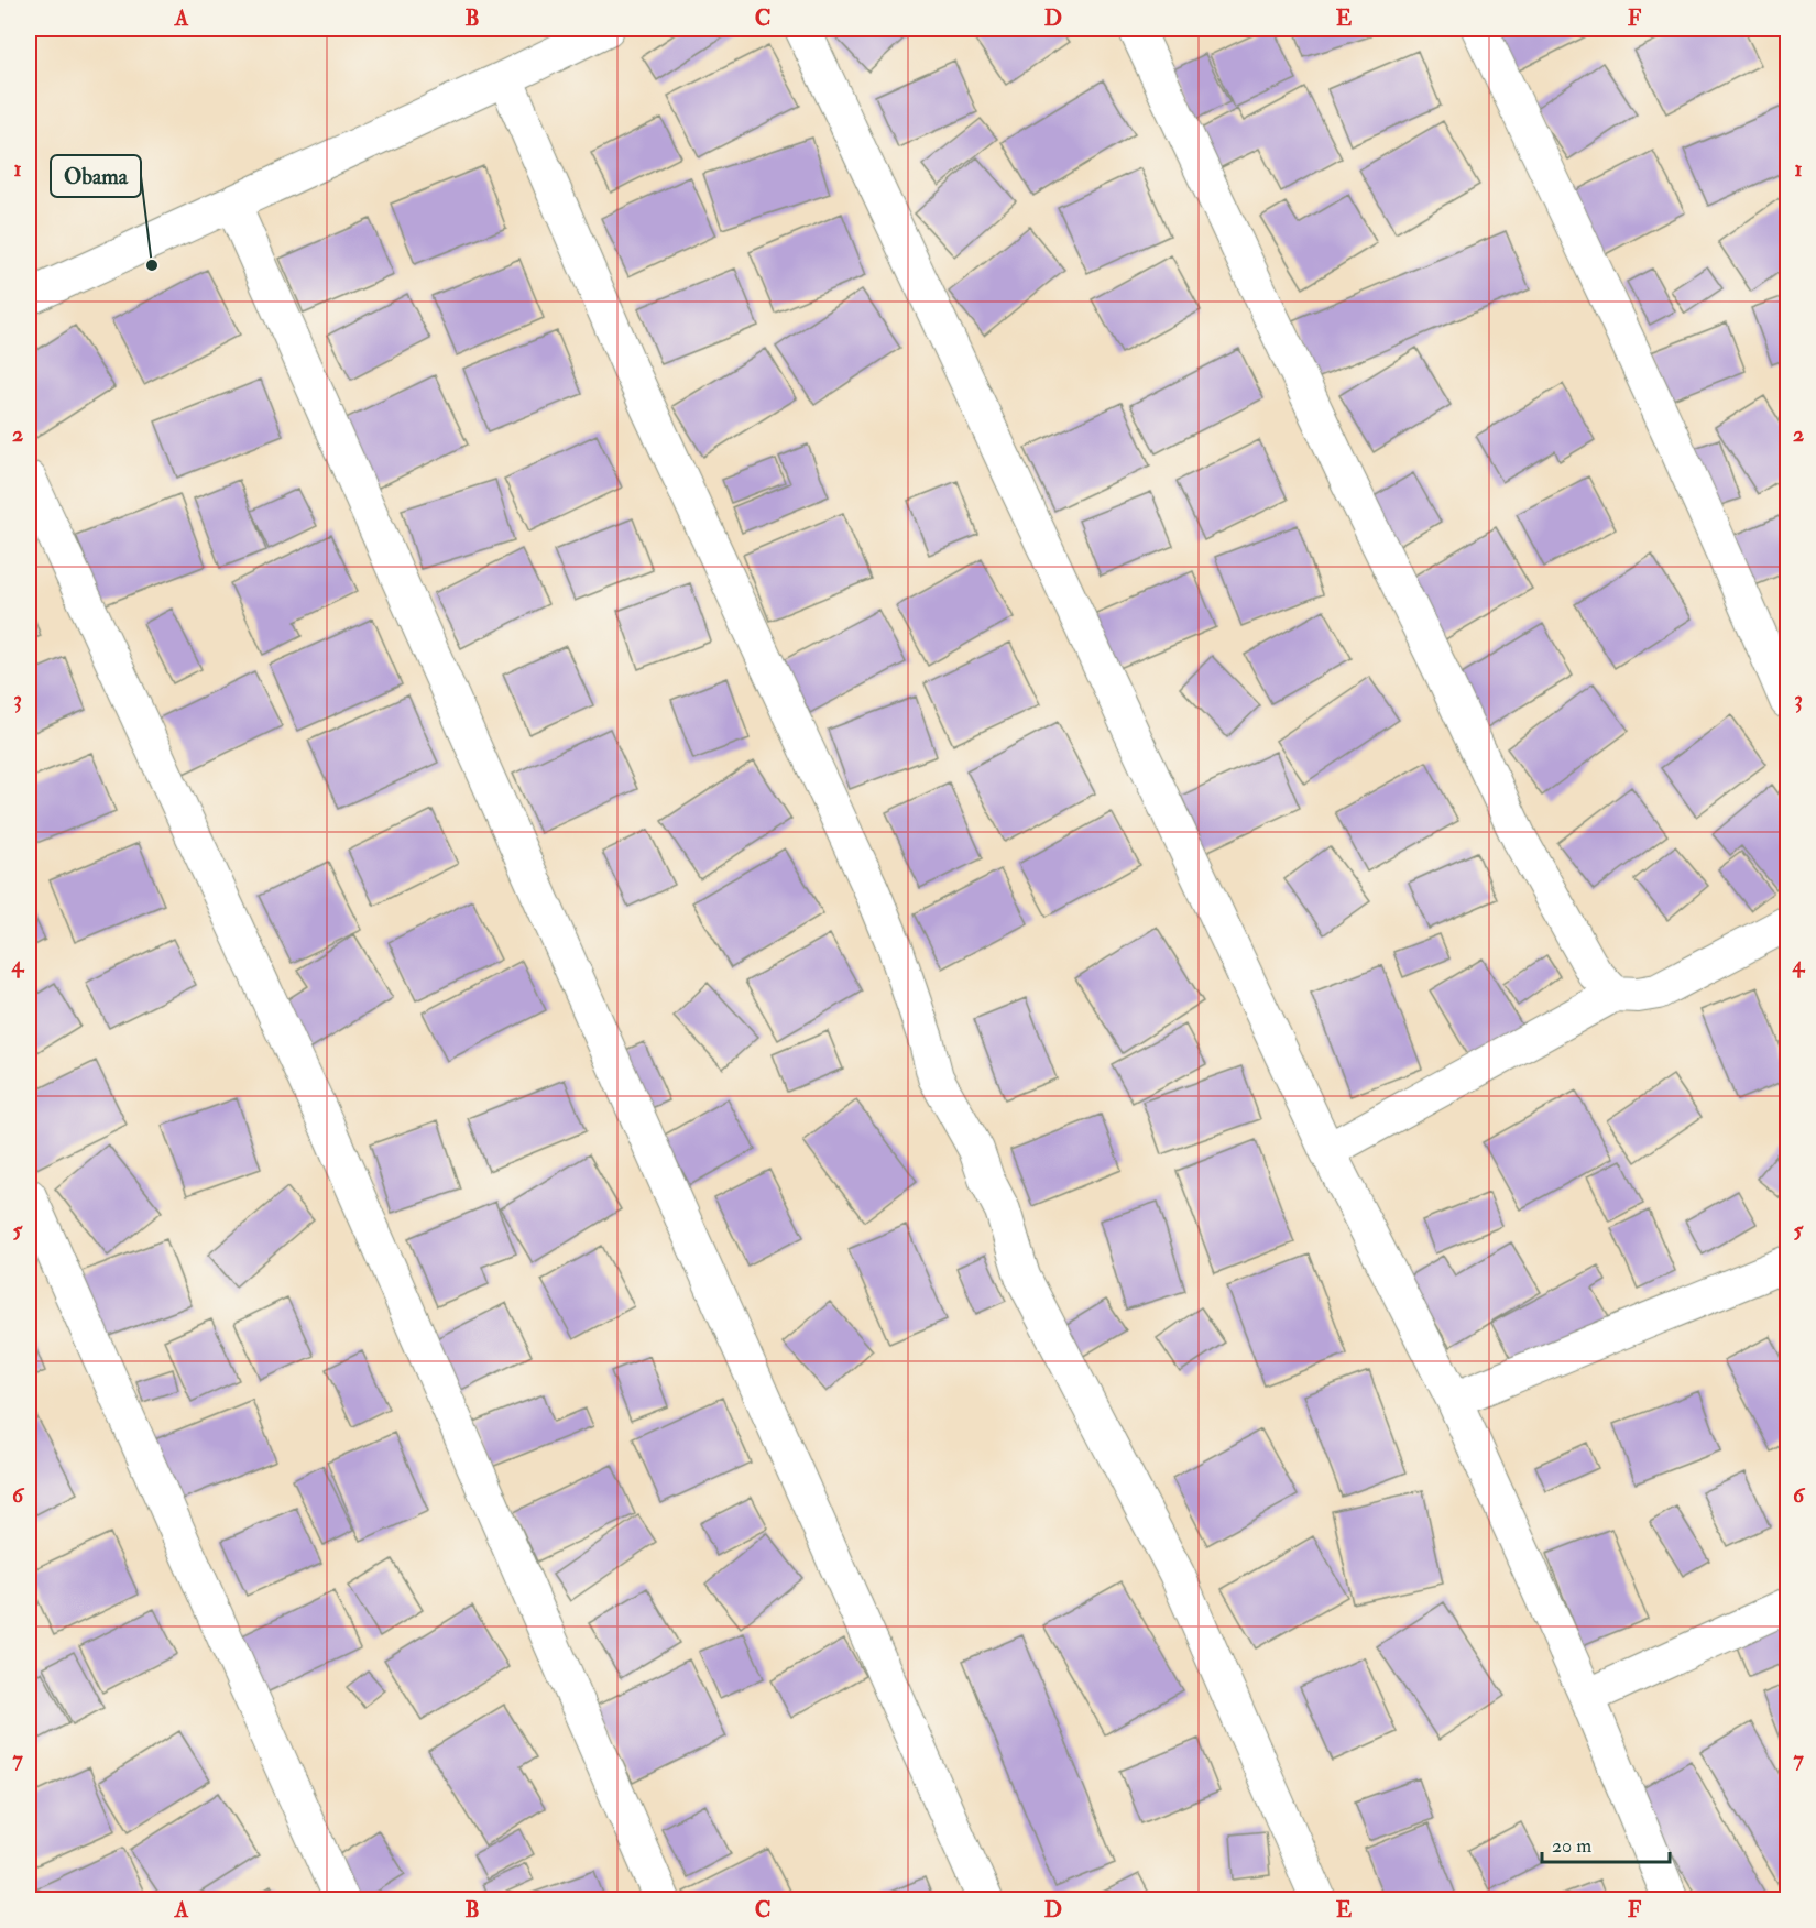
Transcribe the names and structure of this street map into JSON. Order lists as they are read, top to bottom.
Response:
{
  "places": ["Obama"],
  "scale_bar": "20 m",
  "grid": {
    "columns": [
      "A",
      "B",
      "C",
      "D",
      "E",
      "F"
    ],
    "rows": [
      "1",
      "2",
      "3",
      "4",
      "5",
      "6",
      "7"
    ]
  }
}
